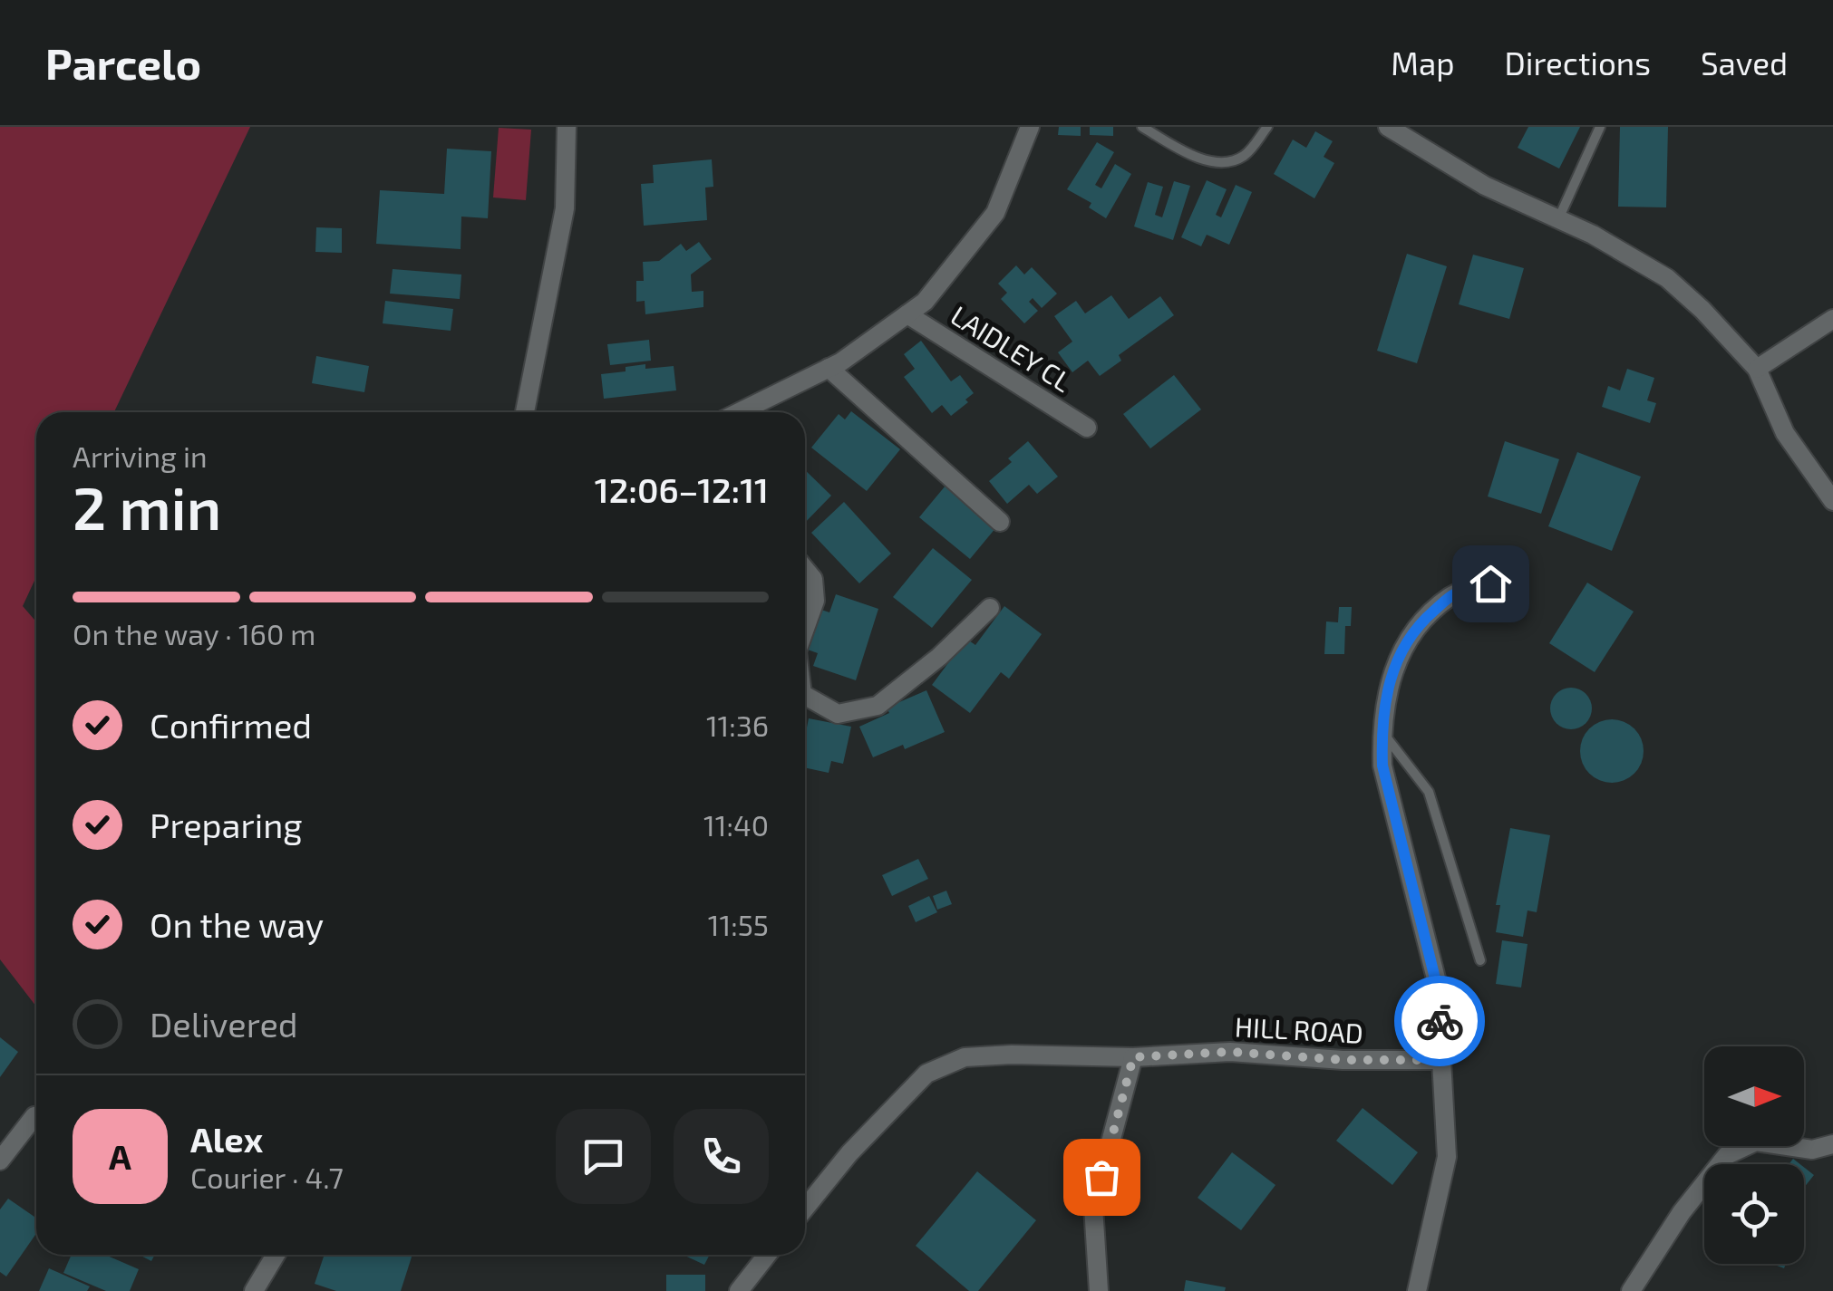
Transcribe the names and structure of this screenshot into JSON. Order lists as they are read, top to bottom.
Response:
{
  "streets": {
    "street": ["LAIDLEY CL", "HILL ROAD"]
  },
  "north": "right",
  "page": {
    "header": "Parcelo",
    "nav": ["Map", "Directions", "Saved"],
    "heading": ["2 min", "Arriving in", "12:06–12:11"],
    "panel": ["Alex", "Courier · 4.7"],
    "bar": "On the way · 160 m",
    "list": [
      ["Confirmed", "11:36"],
      ["Preparing", "11:40"],
      ["On the way", "11:55"],
      "Delivered"
    ],
    "round": "A"
  }
}
